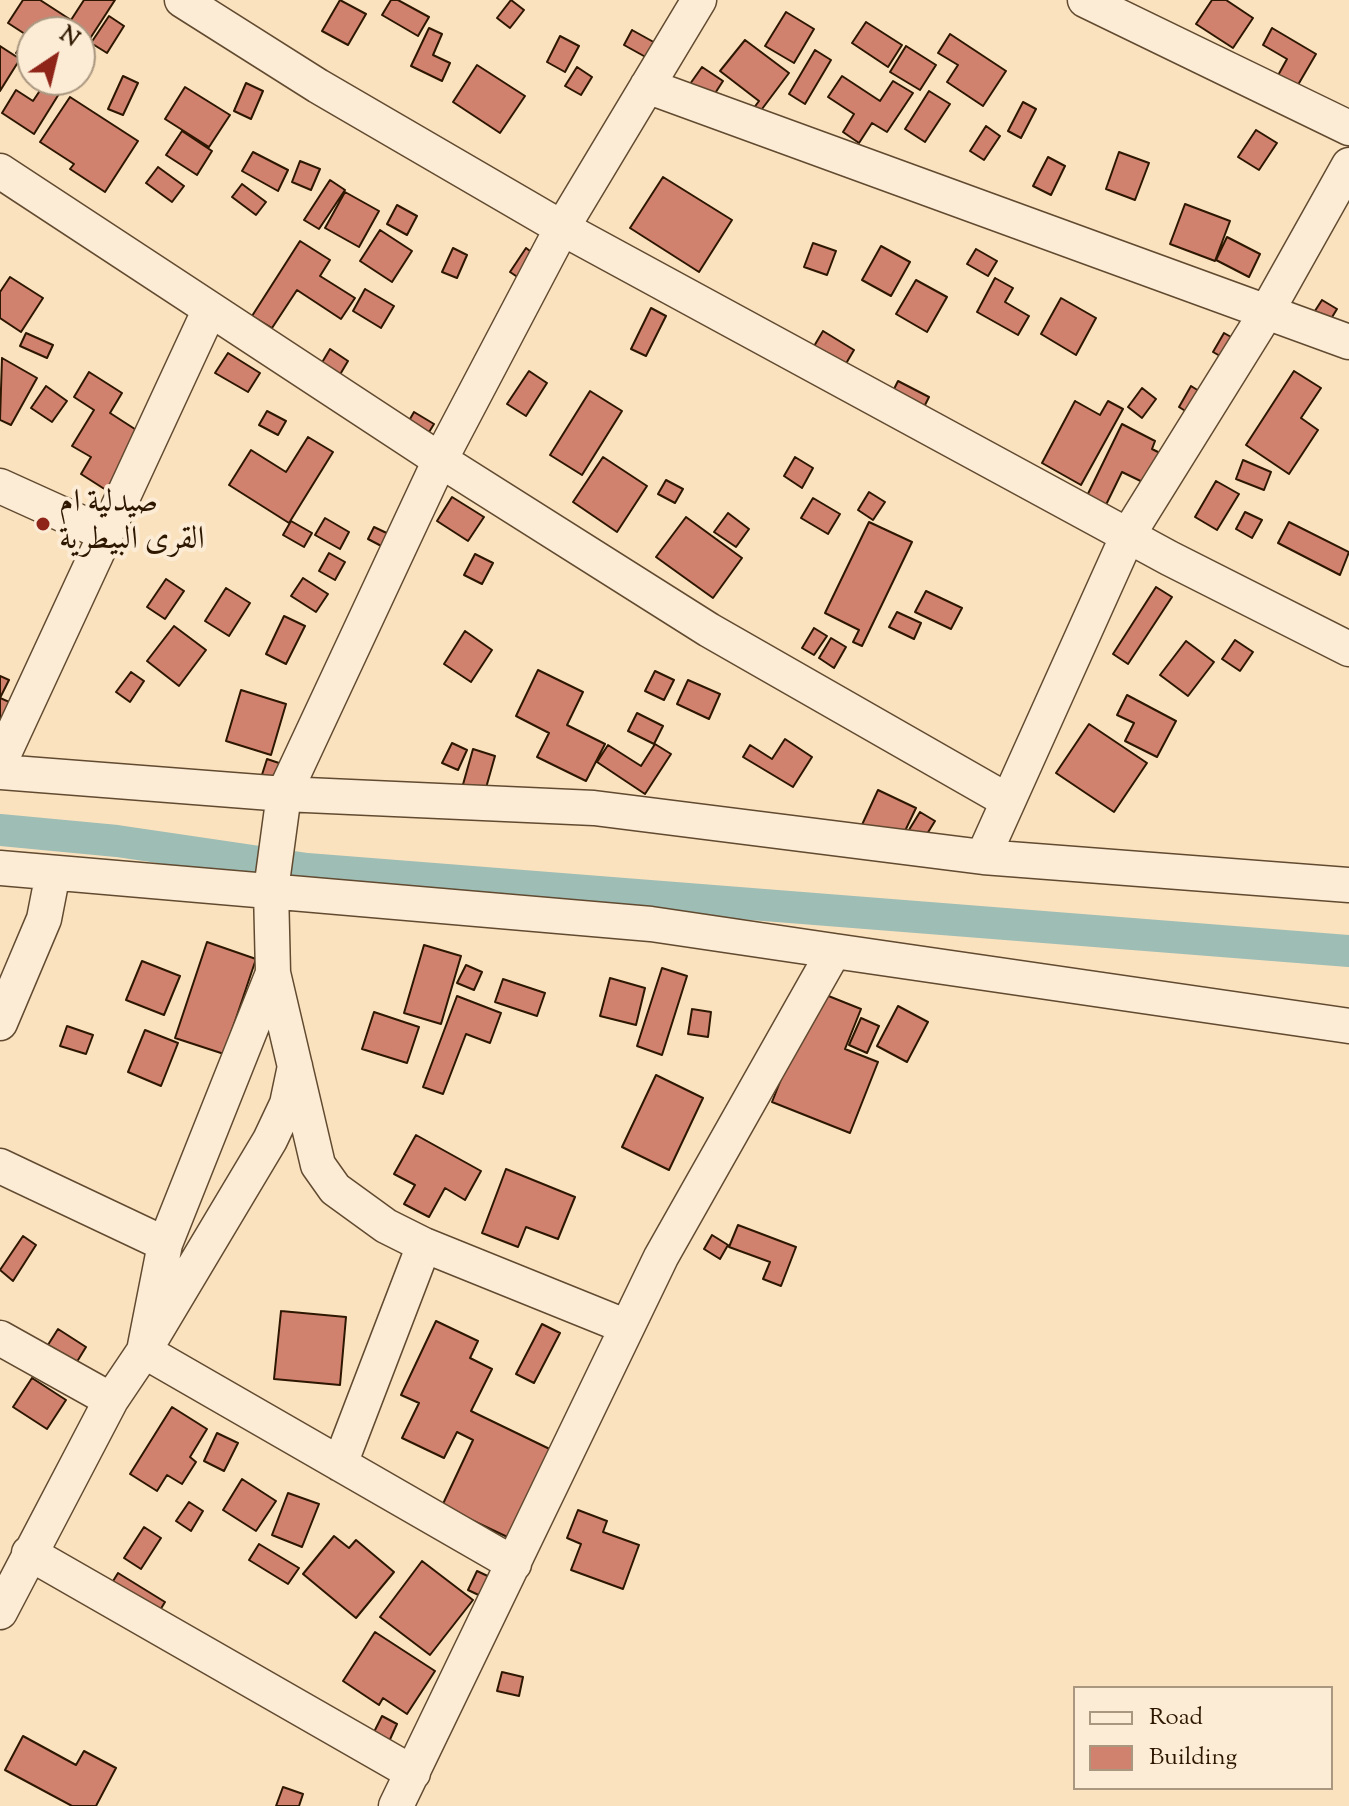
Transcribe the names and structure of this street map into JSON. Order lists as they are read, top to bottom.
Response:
{
  "places": ["صيدلية ام القرى البيطرية"],
  "legend": ["Road", "Building"],
  "north": "top right"
}
